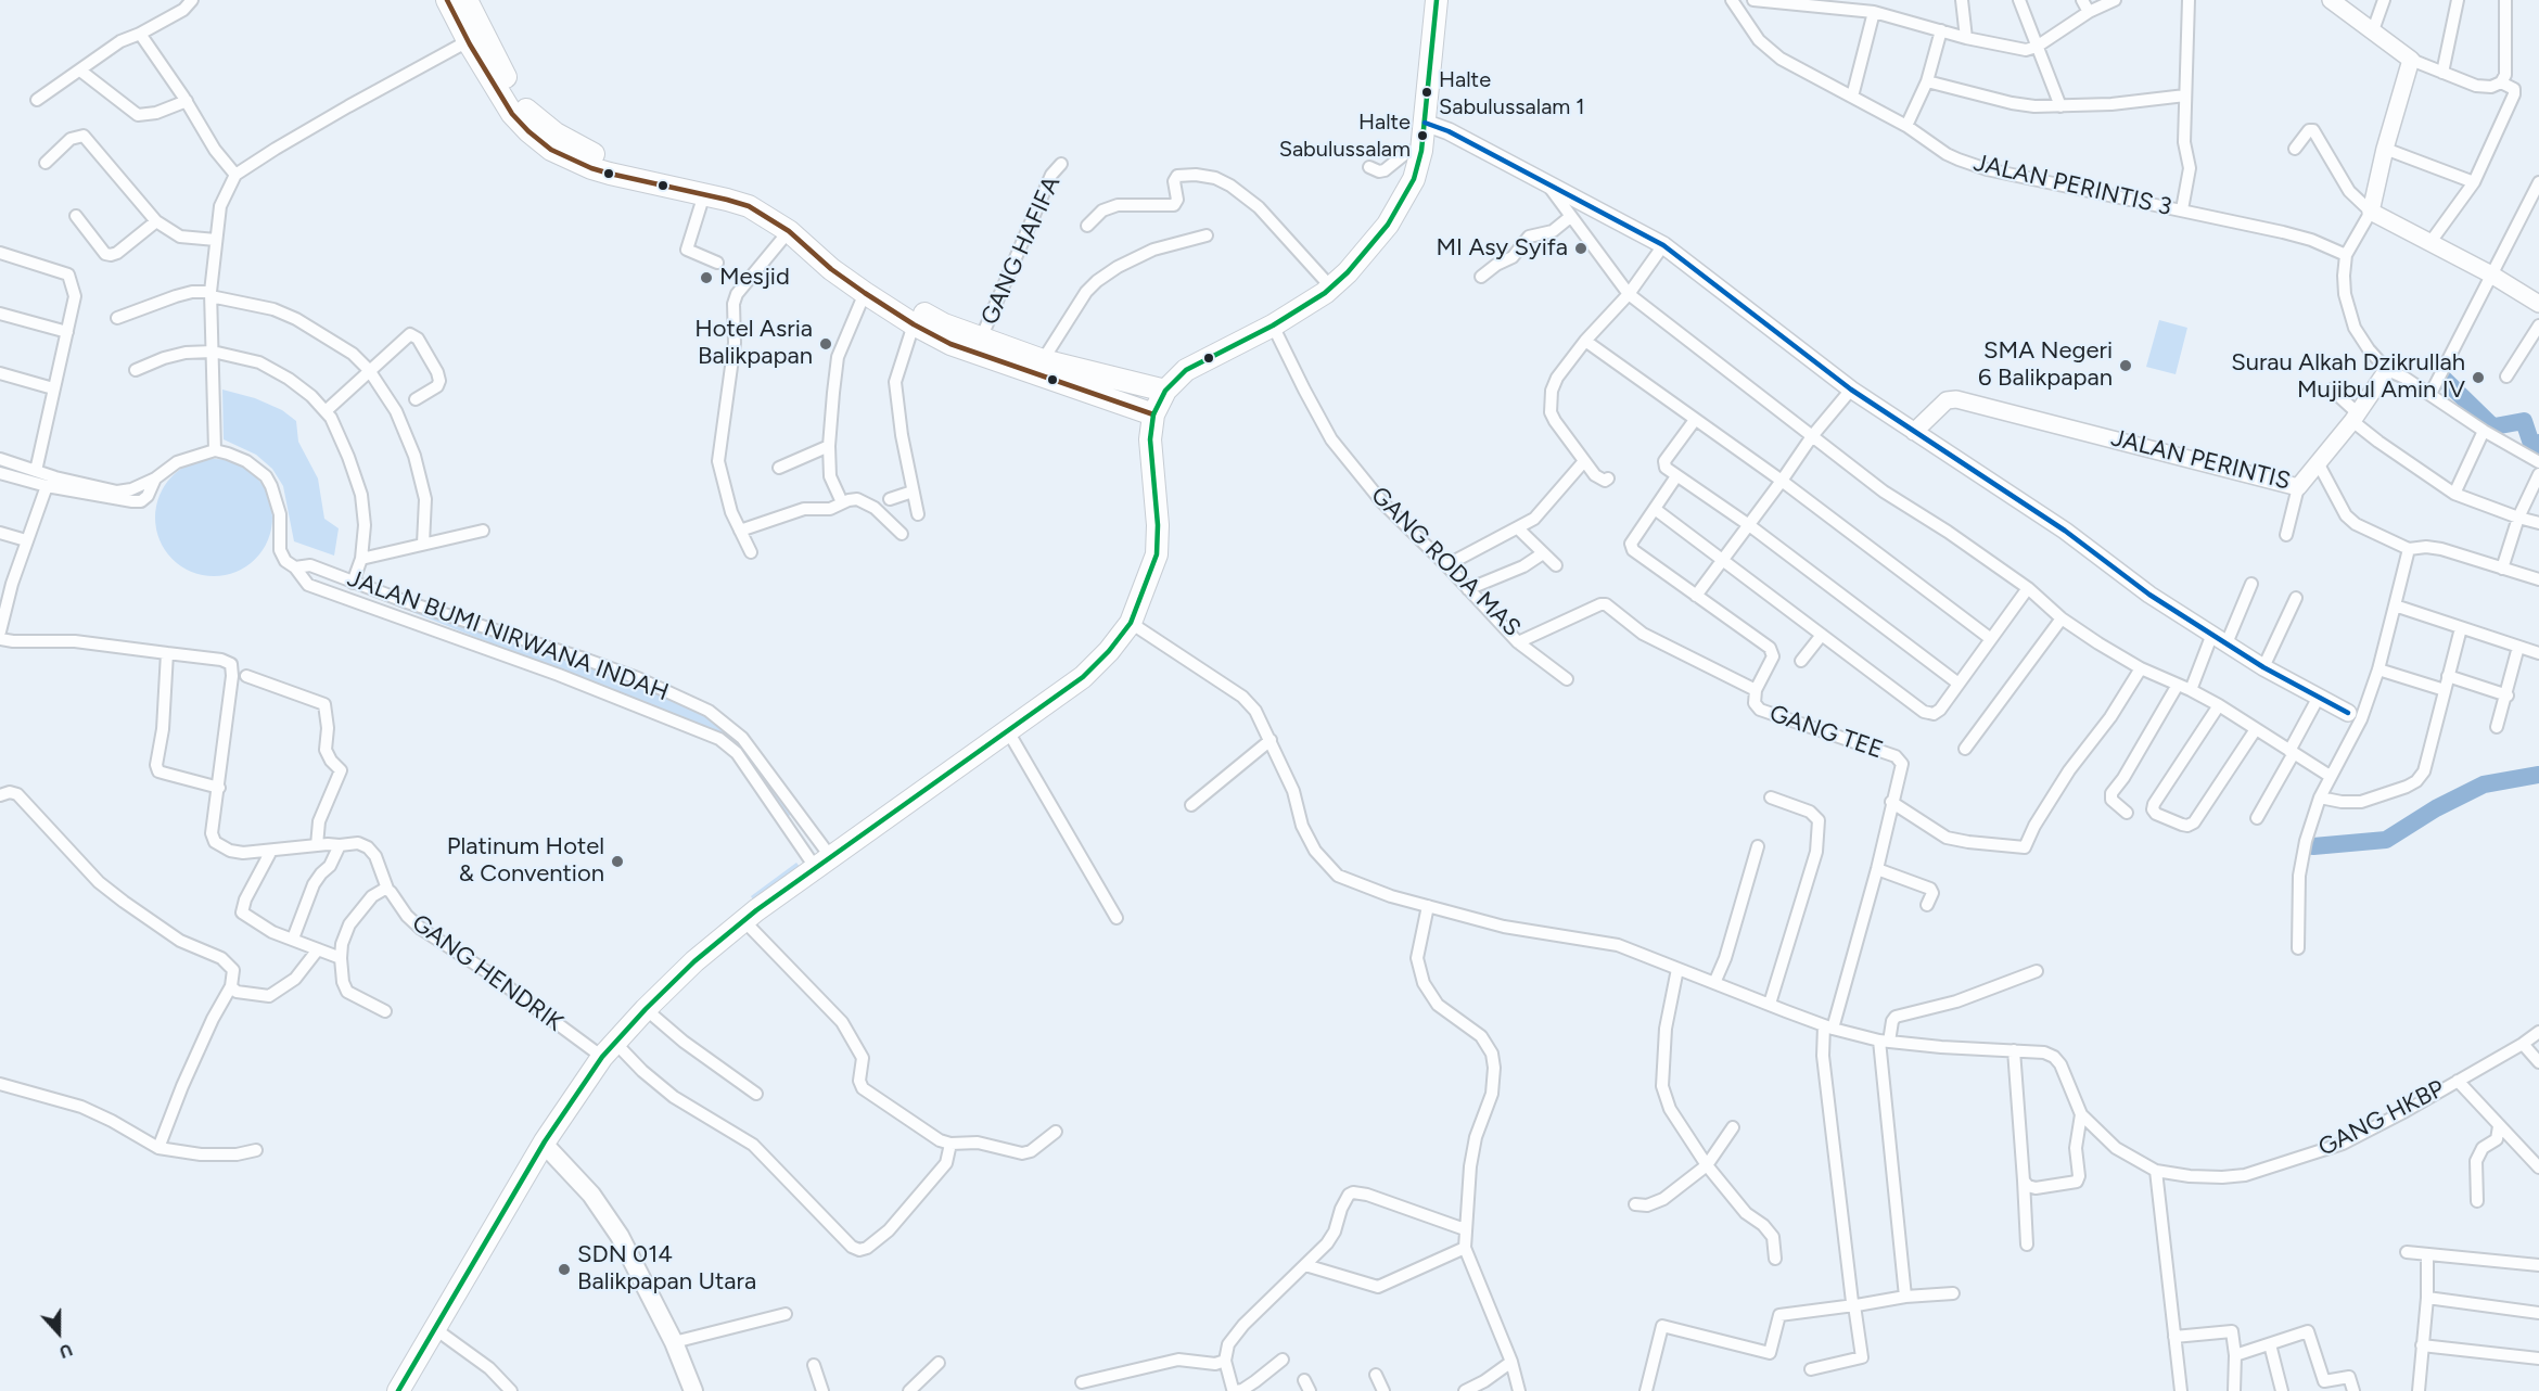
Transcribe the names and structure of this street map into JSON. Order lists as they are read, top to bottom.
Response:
{
  "streets": {
    "street": [
      "JALAN PERINTIS 3",
      "GANG HAFIFA",
      "JALAN PERINTIS",
      "GANG RODA MAS",
      "JALAN BUMI NIRWANA INDAH",
      "GANG TEE",
      "GANG HENDRIK",
      "GANG HKBP"
    ]
  },
  "crossings": [
    ["GANG RODA MAS", "GANG TEE"]
  ],
  "places": [
    "Halte Sabulussalam 1",
    "Halte Sabulussalam",
    "MI Asy Syifa",
    "Mesjid",
    "Hotel Asria Balikpapan",
    "SMA Negeri 6 Balikpapan",
    "Surau Alkah Dzikrullah Mujibul Amin IV",
    "Platinum Hotel & Convention",
    "SDN 014 Balikpapan Utara"
  ],
  "north": "bottom"
}
